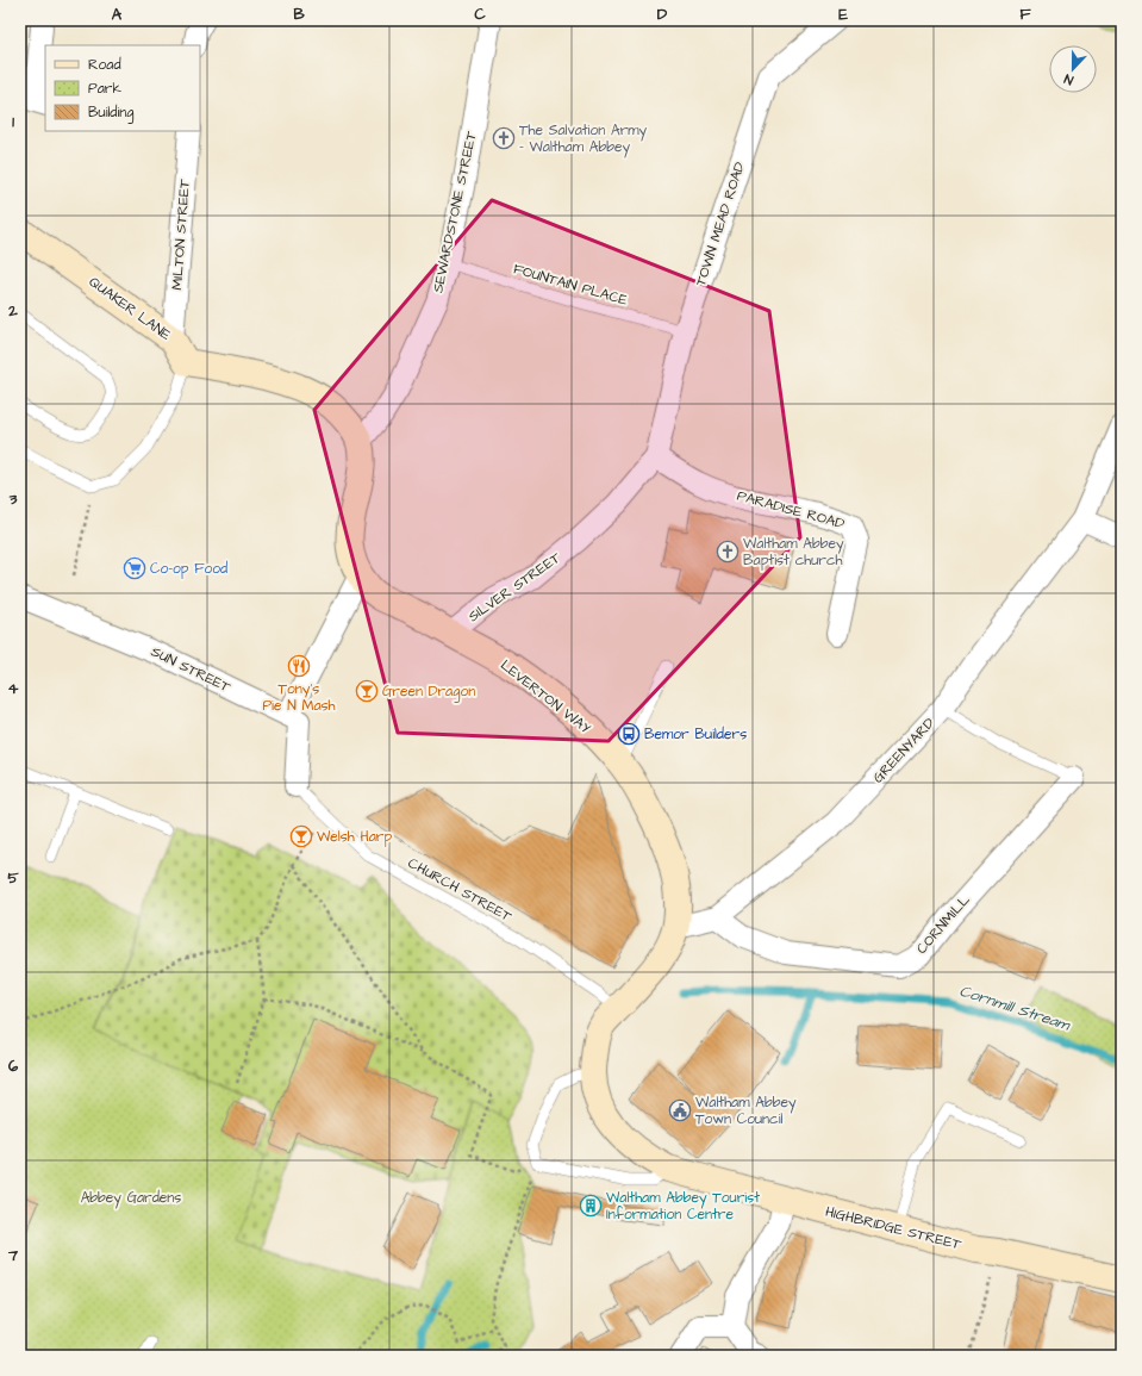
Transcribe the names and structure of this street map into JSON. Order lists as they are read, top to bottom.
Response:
{
  "streets": {
    "street": [
      "SEWARDSTONE STREET",
      "TOWN MEAD ROAD",
      "MILTON STREET",
      "QUAKER LANE",
      "PARADISE ROAD",
      "SILVER STREET",
      "SUN STREET",
      "LEVERTON WAY",
      "GREENYARD",
      "CORNMILL",
      "HIGHBRIDGE STREET"
    ],
    "lane": ["FOUNTAIN PLACE", "CHURCH STREET"]
  },
  "crossings": [
    ["SEWARDSTONE STREET", "FOUNTAIN PLACE"],
    ["SEWARDSTONE STREET", "LEVERTON WAY"],
    ["TOWN MEAD ROAD", "FOUNTAIN PLACE"],
    ["TOWN MEAD ROAD", "PARADISE ROAD"],
    ["TOWN MEAD ROAD", "SILVER STREET"],
    ["MILTON STREET", "QUAKER LANE"],
    ["PARADISE ROAD", "SILVER STREET"],
    ["SILVER STREET", "LEVERTON WAY"],
    ["LEVERTON WAY", "GREENYARD"],
    ["LEVERTON WAY", "CHURCH STREET"],
    ["LEVERTON WAY", "HIGHBRIDGE STREET"],
    ["GREENYARD", "CORNMILL"]
  ],
  "water": ["Cornmill Stream"],
  "parks": ["Abbey Gardens"],
  "places": {
    "church": ["The Salvation Army - Waltham Abbey", "Waltham Abbey Baptist church"],
    "supermarket": ["Co-op Food"],
    "restaurant": ["Tony's Pie N Mash"],
    "bar": ["Green Dragon", "Welsh Harp"],
    "bus stop": ["Bemor Builders"],
    "public building": ["Waltham Abbey Town Council"],
    "building": ["Waltham Abbey Tourist Information Centre"]
  },
  "legend": ["Road", "Park", "Building"],
  "north": "bottom",
  "grid": {
    "columns": [
      "A",
      "B",
      "C",
      "D",
      "E",
      "F"
    ],
    "rows": [
      "1",
      "2",
      "3",
      "4",
      "5",
      "6",
      "7"
    ]
  }
}
